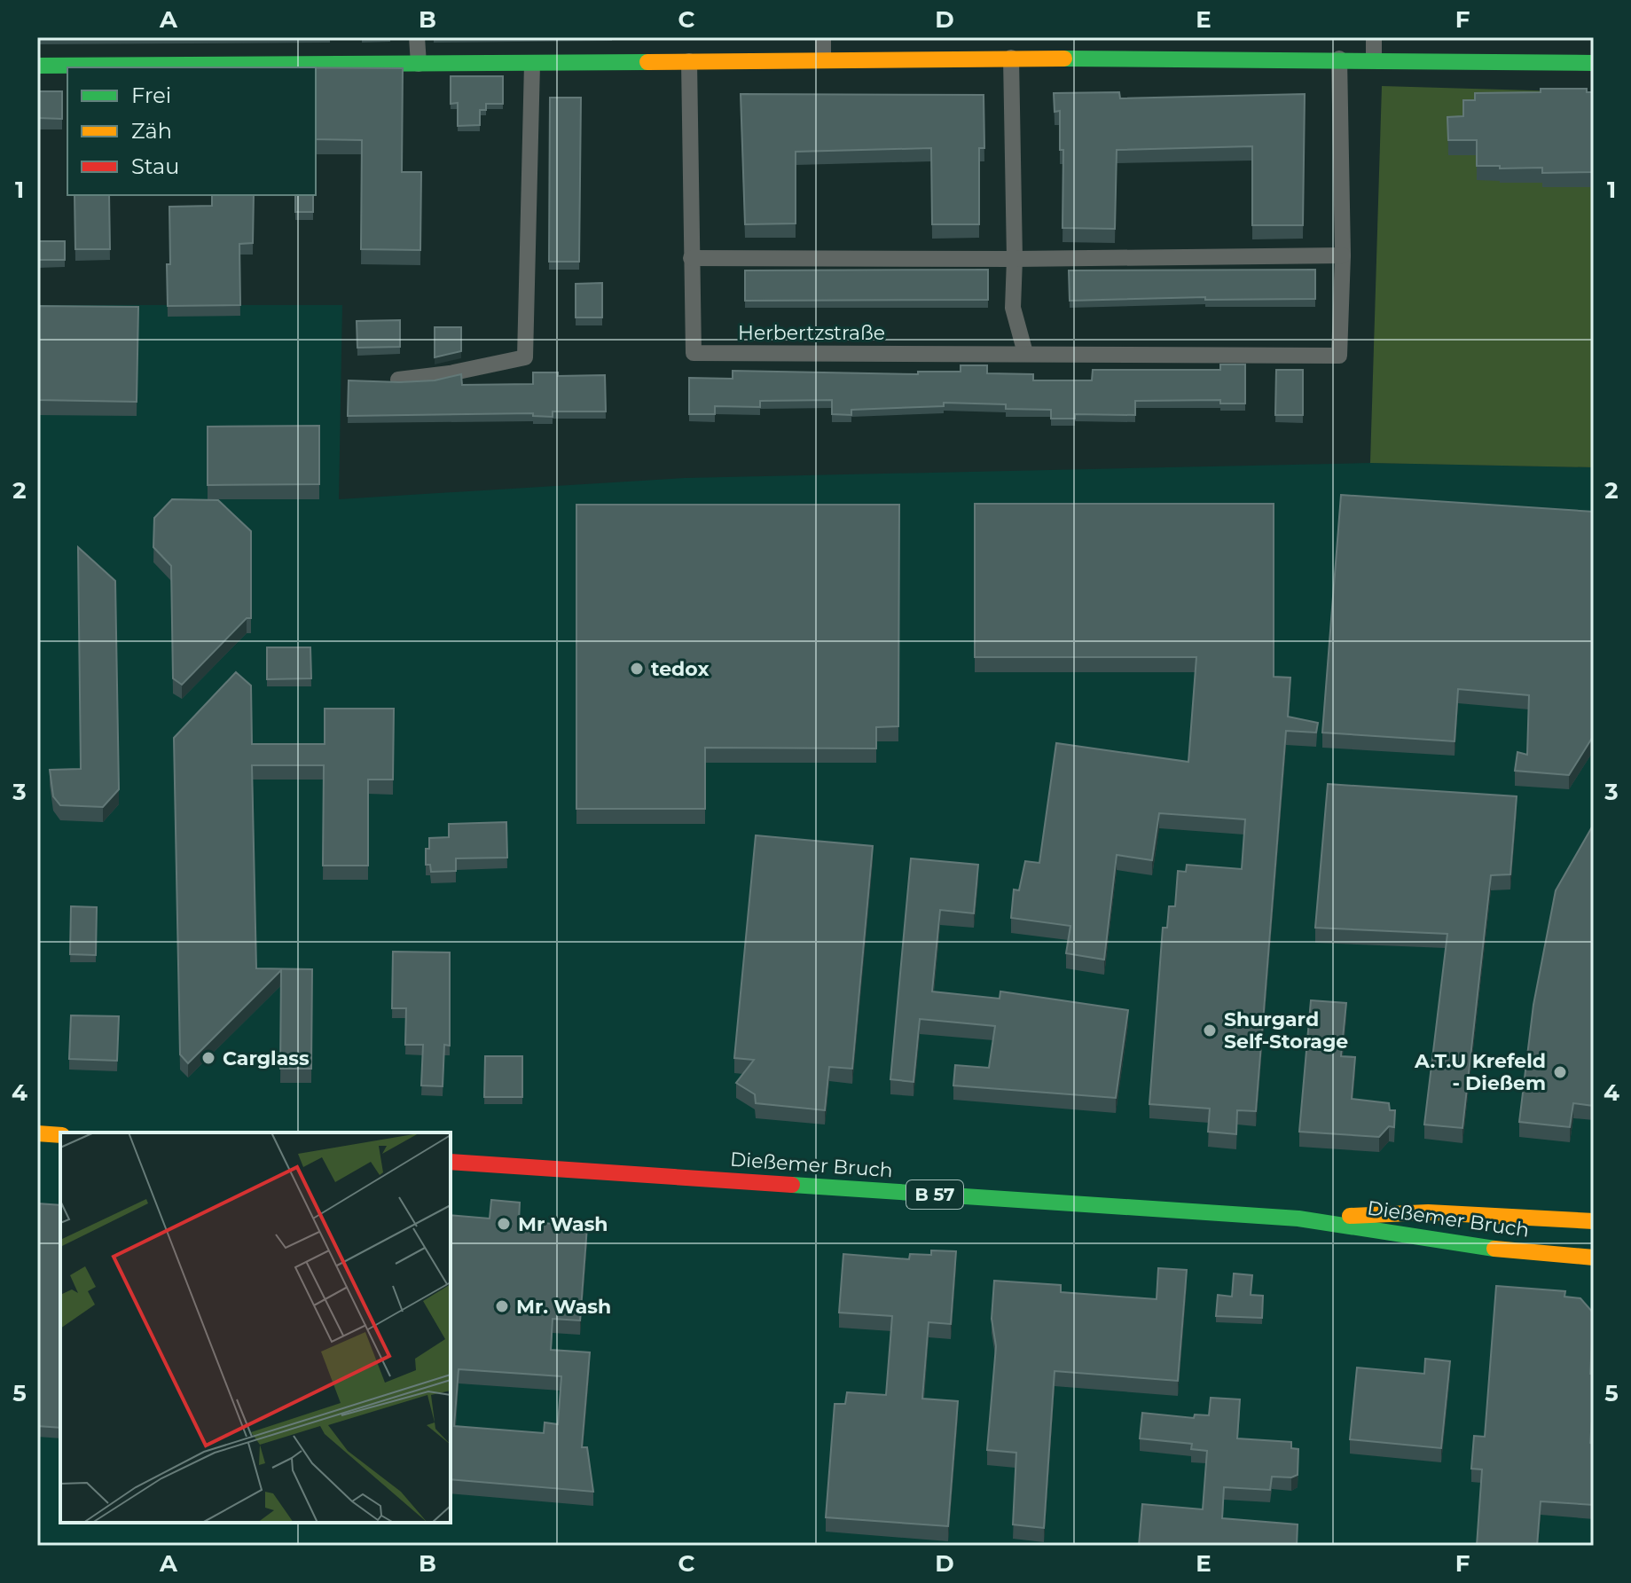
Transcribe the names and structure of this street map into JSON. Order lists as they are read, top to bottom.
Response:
{
  "streets": {
    "street": ["Herbertzstraße", "Dießemer Bruch", "B 57"]
  },
  "places": [
    "tedox",
    "Shurgard Self-Storage",
    "Carglass",
    "A.T.U Krefeld - Dießem",
    "Mr Wash",
    "Mr. Wash"
  ],
  "legend": ["Frei", "Zäh", "Stau"],
  "grid": {
    "columns": [
      "A",
      "B",
      "C",
      "D",
      "E",
      "F"
    ],
    "rows": [
      "1",
      "2",
      "3",
      "4",
      "5"
    ]
  }
}
